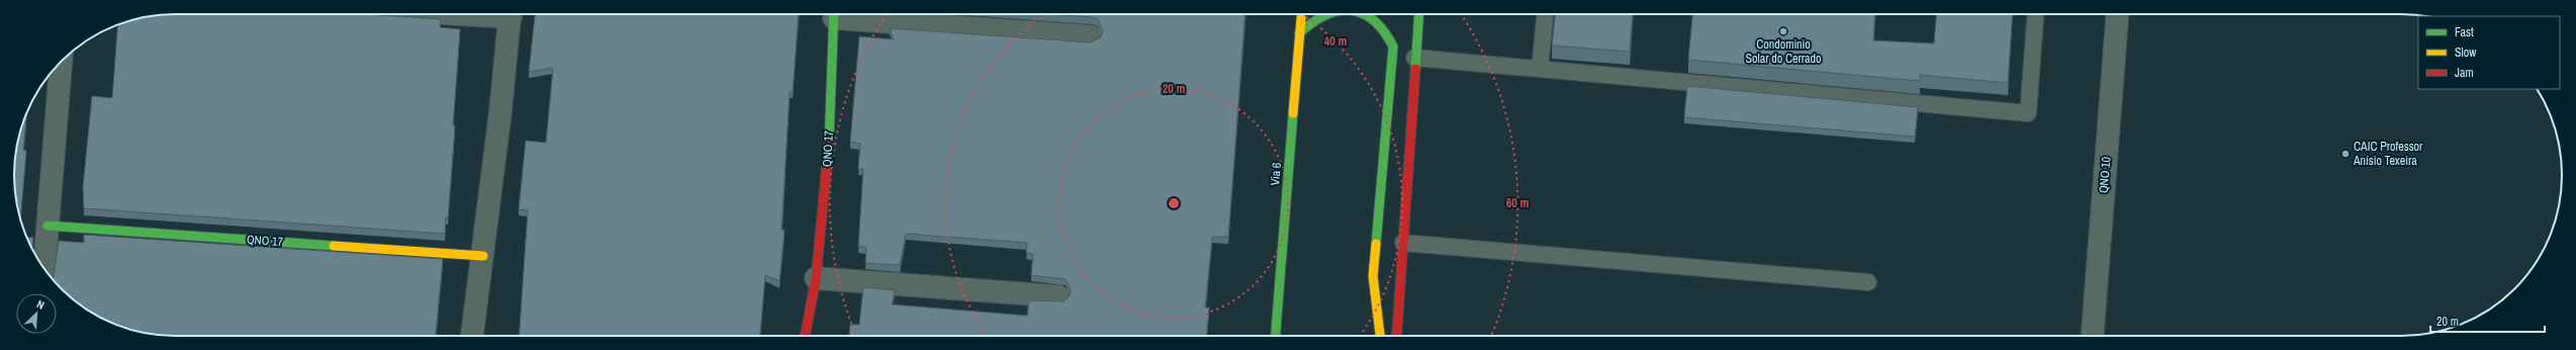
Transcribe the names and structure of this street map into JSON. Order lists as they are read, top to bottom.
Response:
{
  "streets": {
    "main road": ["QNO 17", "Via 6"],
    "street": ["QNO 10"]
  },
  "places": ["Condominio Solar do Cerrado", "CAIC Professor Anísio Texeira"],
  "legend": ["Fast", "Slow", "Jam"],
  "scale_bar": "20 m",
  "north": "top right",
  "rings": ["40 m", "20 m", "60 m"]
}
